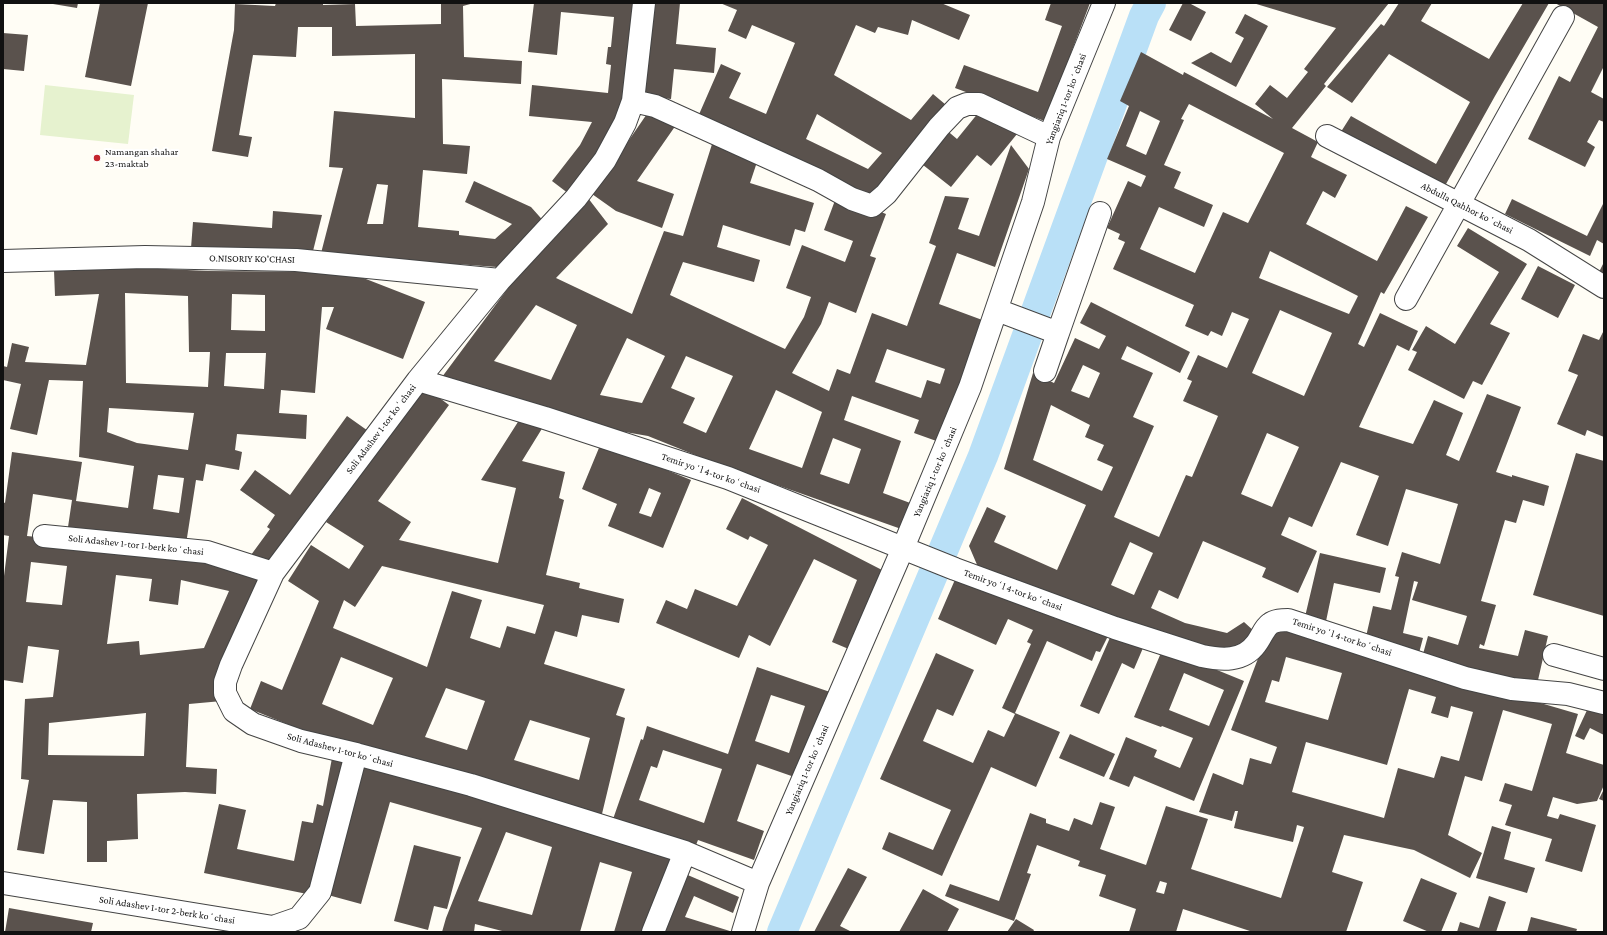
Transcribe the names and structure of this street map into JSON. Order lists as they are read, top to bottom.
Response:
{
  "streets": {
    "street": [
      "Yangiariq 1-tor koʻchasi",
      "Abdulla Qahhor koʻchasi",
      "O.NISORIY KO'CHASI",
      "Soli Adashev 1-tor koʻchasi",
      "Temir yoʻl 4-tor koʻchasi",
      "Soli Adashev 1-tor 1-berk koʻchasi",
      "Soli Adashev 1-tor 2-berk koʻchasi"
    ]
  },
  "crossings": [
    ["Yangiariq 1-tor koʻchasi", "Soli Adashev 1-tor koʻchasi"],
    ["Yangiariq 1-tor koʻchasi", "Temir yoʻl 4-tor koʻchasi"],
    ["O.NISORIY KO'CHASI", "Soli Adashev 1-tor koʻchasi"],
    ["Soli Adashev 1-tor koʻchasi", "Temir yoʻl 4-tor koʻchasi"],
    ["Soli Adashev 1-tor koʻchasi", "Soli Adashev 1-tor 1-berk koʻchasi"],
    ["Soli Adashev 1-tor koʻchasi", "Soli Adashev 1-tor 2-berk koʻchasi"]
  ],
  "places": ["Namangan shahar 23-maktab"]
}
